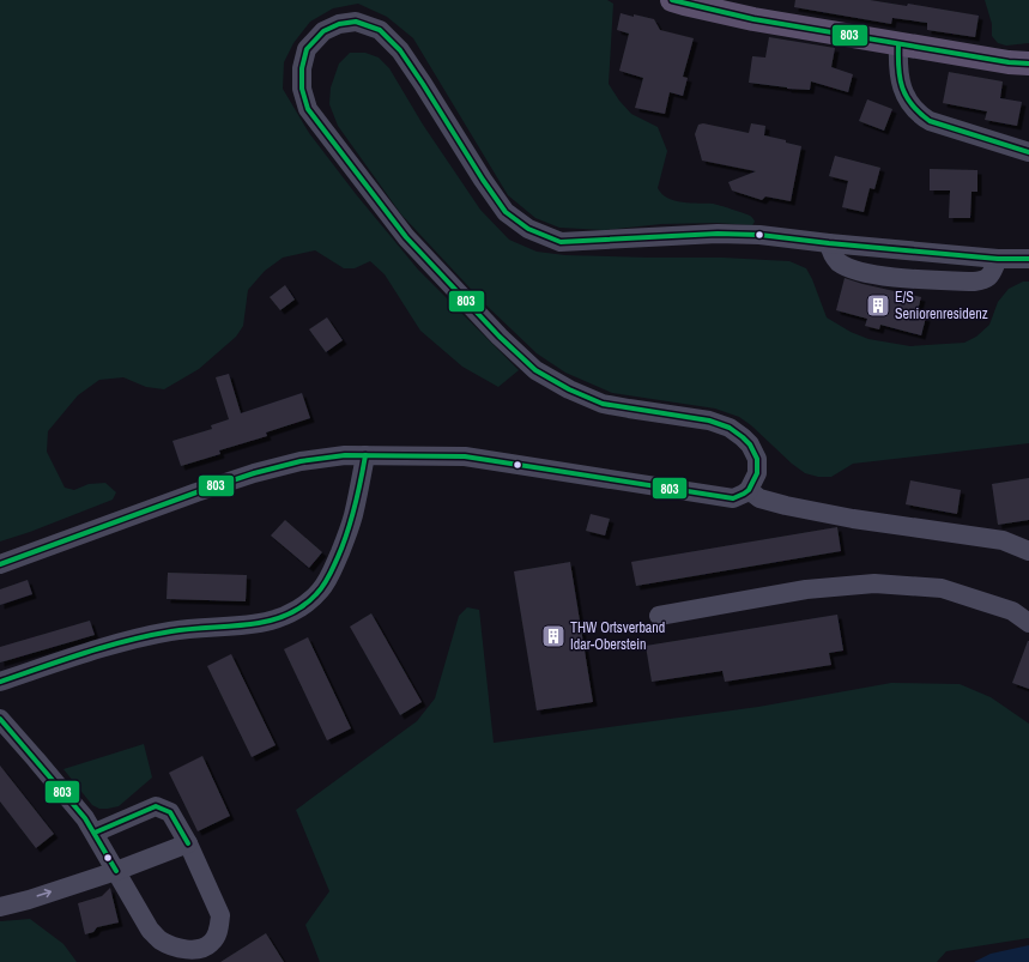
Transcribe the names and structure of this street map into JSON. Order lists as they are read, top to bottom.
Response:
{
  "places": {
    "building": ["E/S Seniorenresidenz", "THW Ortsverband Idar-Oberstein"]
  },
  "lines": ["transit line 803"]
}
